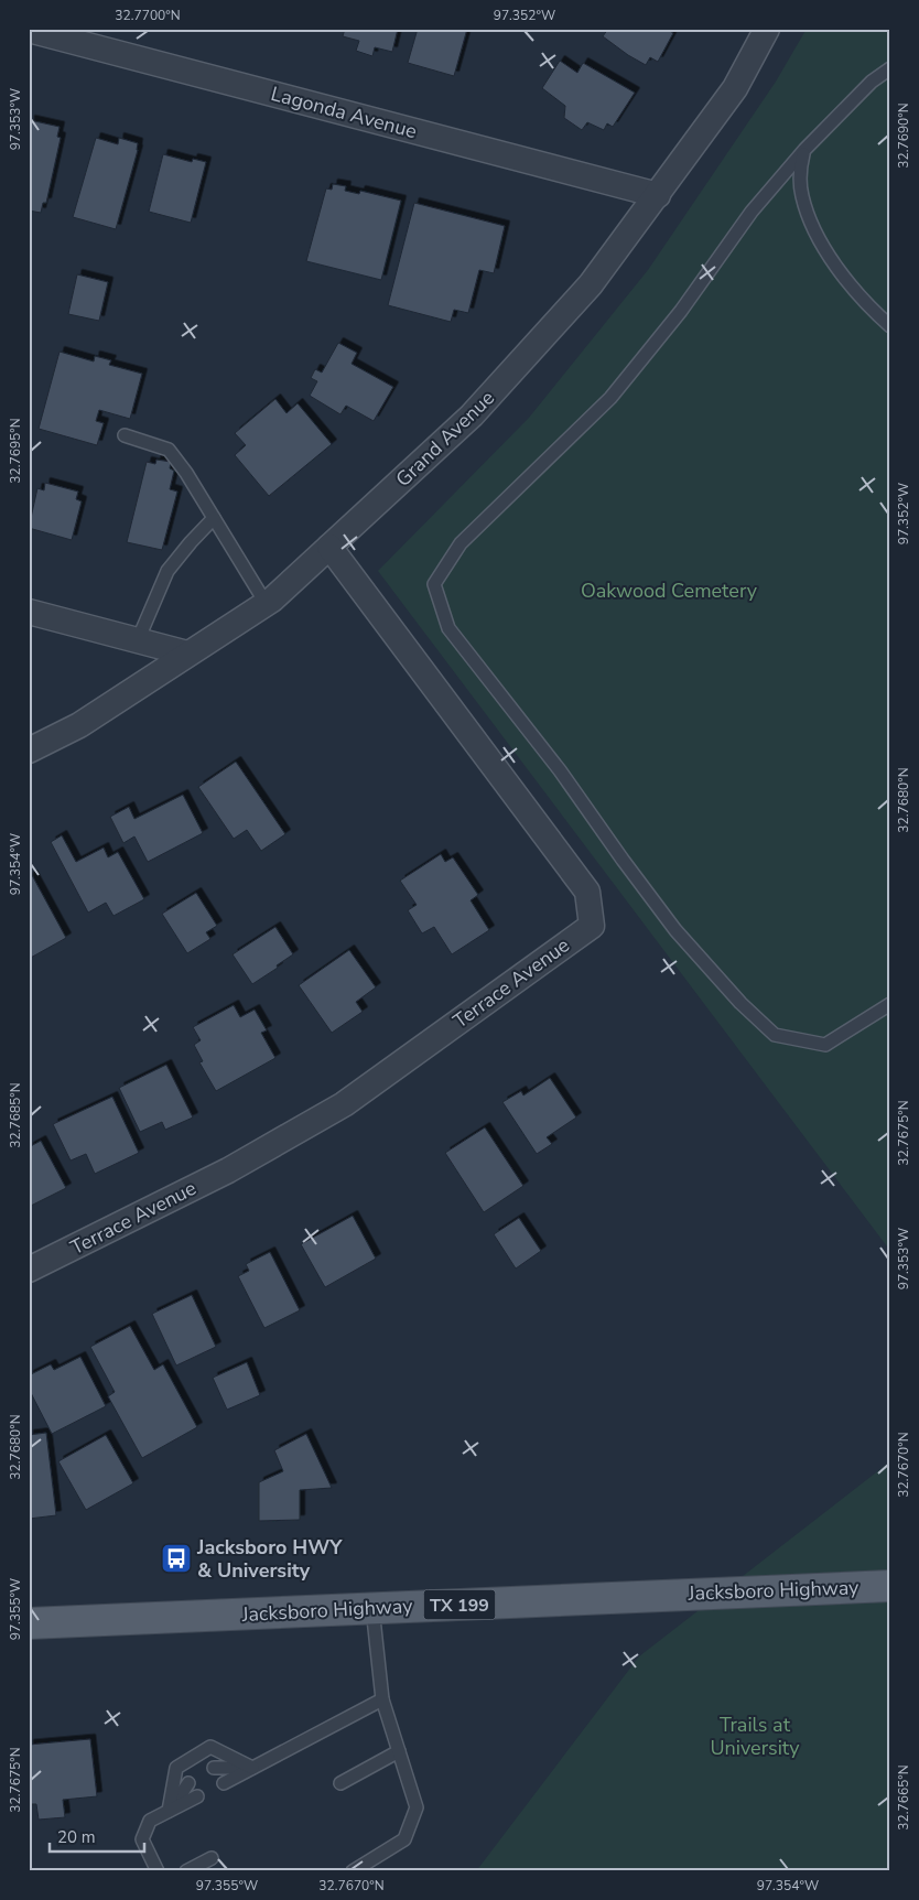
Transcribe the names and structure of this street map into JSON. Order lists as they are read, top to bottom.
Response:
{
  "streets": {
    "main road": ["Jacksboro Highway", "TX 199"],
    "street": ["Lagonda Avenue", "Grand Avenue", "Terrace Avenue"]
  },
  "crossings": [
    ["Lagonda Avenue", "Grand Avenue"],
    ["Grand Avenue", "Terrace Avenue"]
  ],
  "parks": ["Oakwood Cemetery", "Trails at University"],
  "places": {
    "bus stop": ["Jacksboro HWY & University"]
  },
  "scale_bar": "20 m",
  "coordinates": [
    "32.7700°N",
    "97.352°W",
    "97.353°W",
    "32.7690°N",
    "32.7695°N",
    "32.7680°N",
    "97.354°W",
    "32.7685°N",
    "32.7675°N",
    "32.7670°N",
    "97.355°W",
    "32.7665°N"
  ]
}
